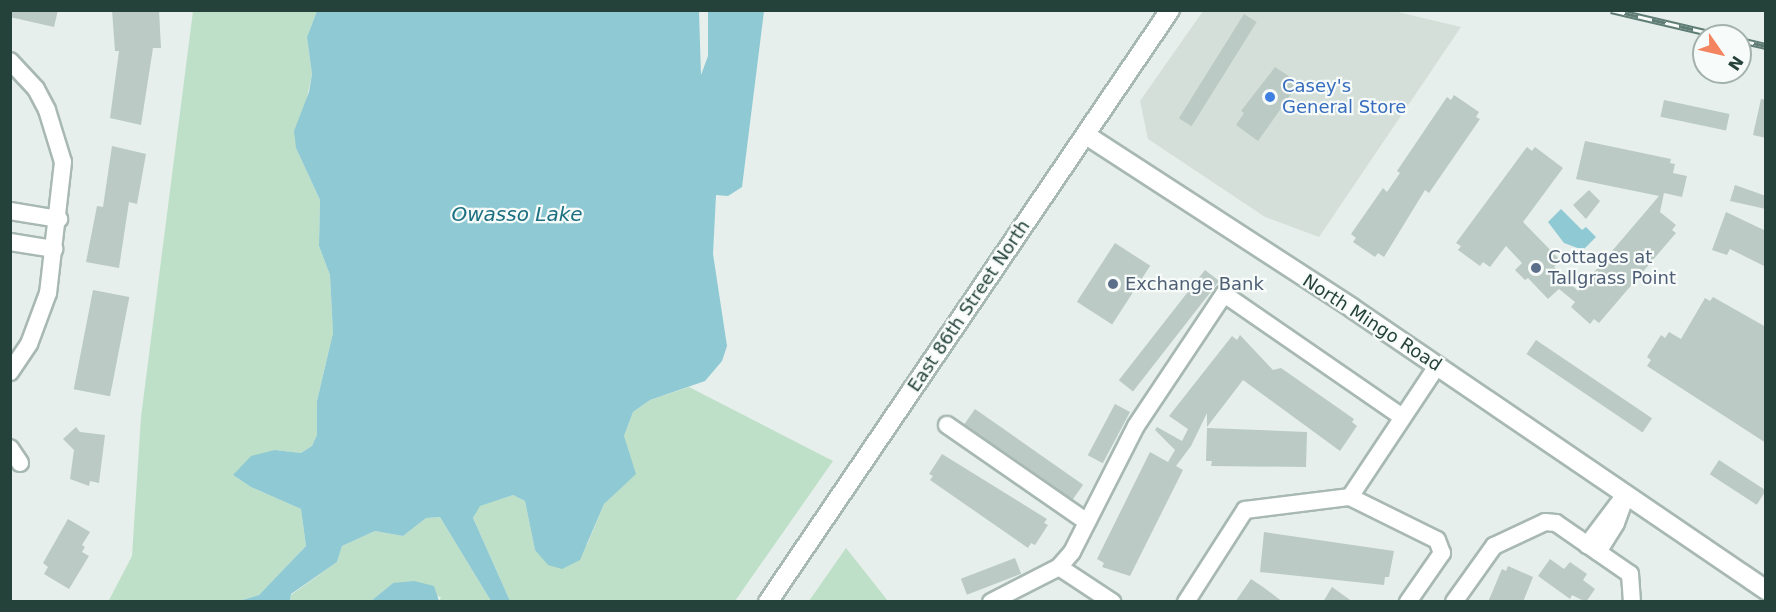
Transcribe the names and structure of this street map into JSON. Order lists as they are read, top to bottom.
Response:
{
  "streets": {
    "street": ["East 86th Street North", "North Mingo Road"]
  },
  "crossings": [
    ["East 86th Street North", "North Mingo Road"]
  ],
  "water": ["Owasso Lake"],
  "places": ["Casey's General Store", "Cottages at Tallgrass Point", "Exchange Bank"],
  "north": "bottom right"
}
